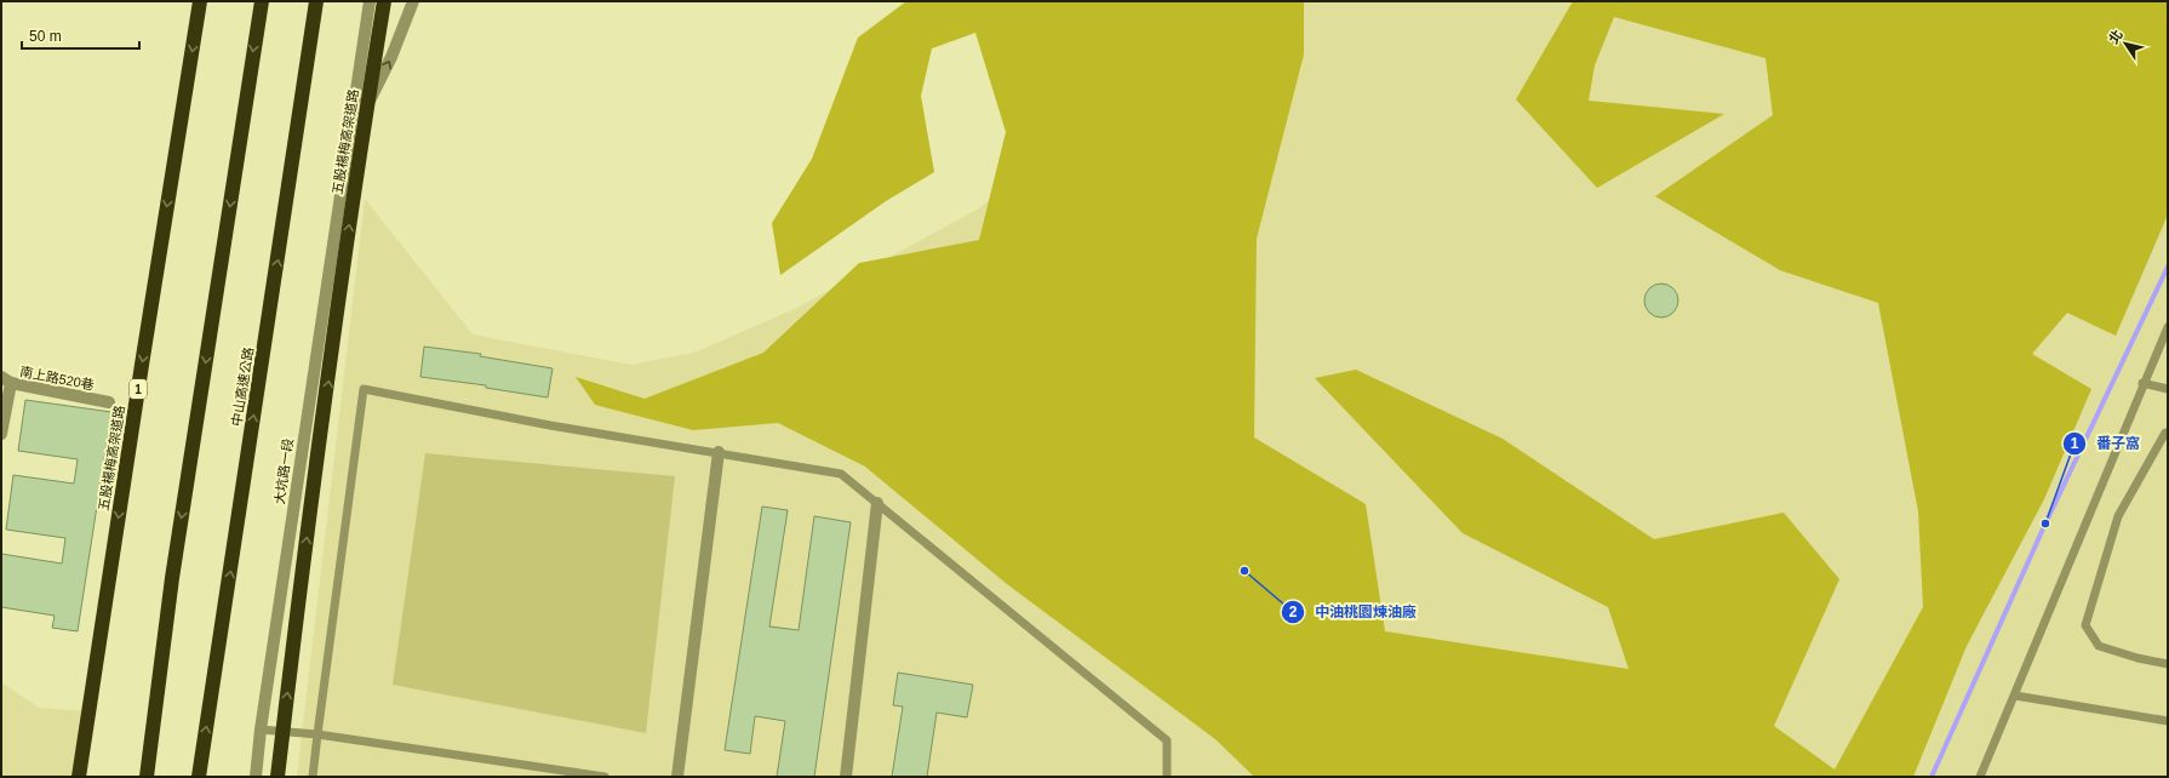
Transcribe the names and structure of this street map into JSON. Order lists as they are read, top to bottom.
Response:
{
  "streets": {
    "highway": ["五股楊梅高架道路", "中山高速公路", "1"],
    "street": ["南上路520巷", "大坑路一段"]
  },
  "places": ["番子窩", "中油桃園煉油廠"],
  "scale_bar": "50 m",
  "north": "top left"
}
